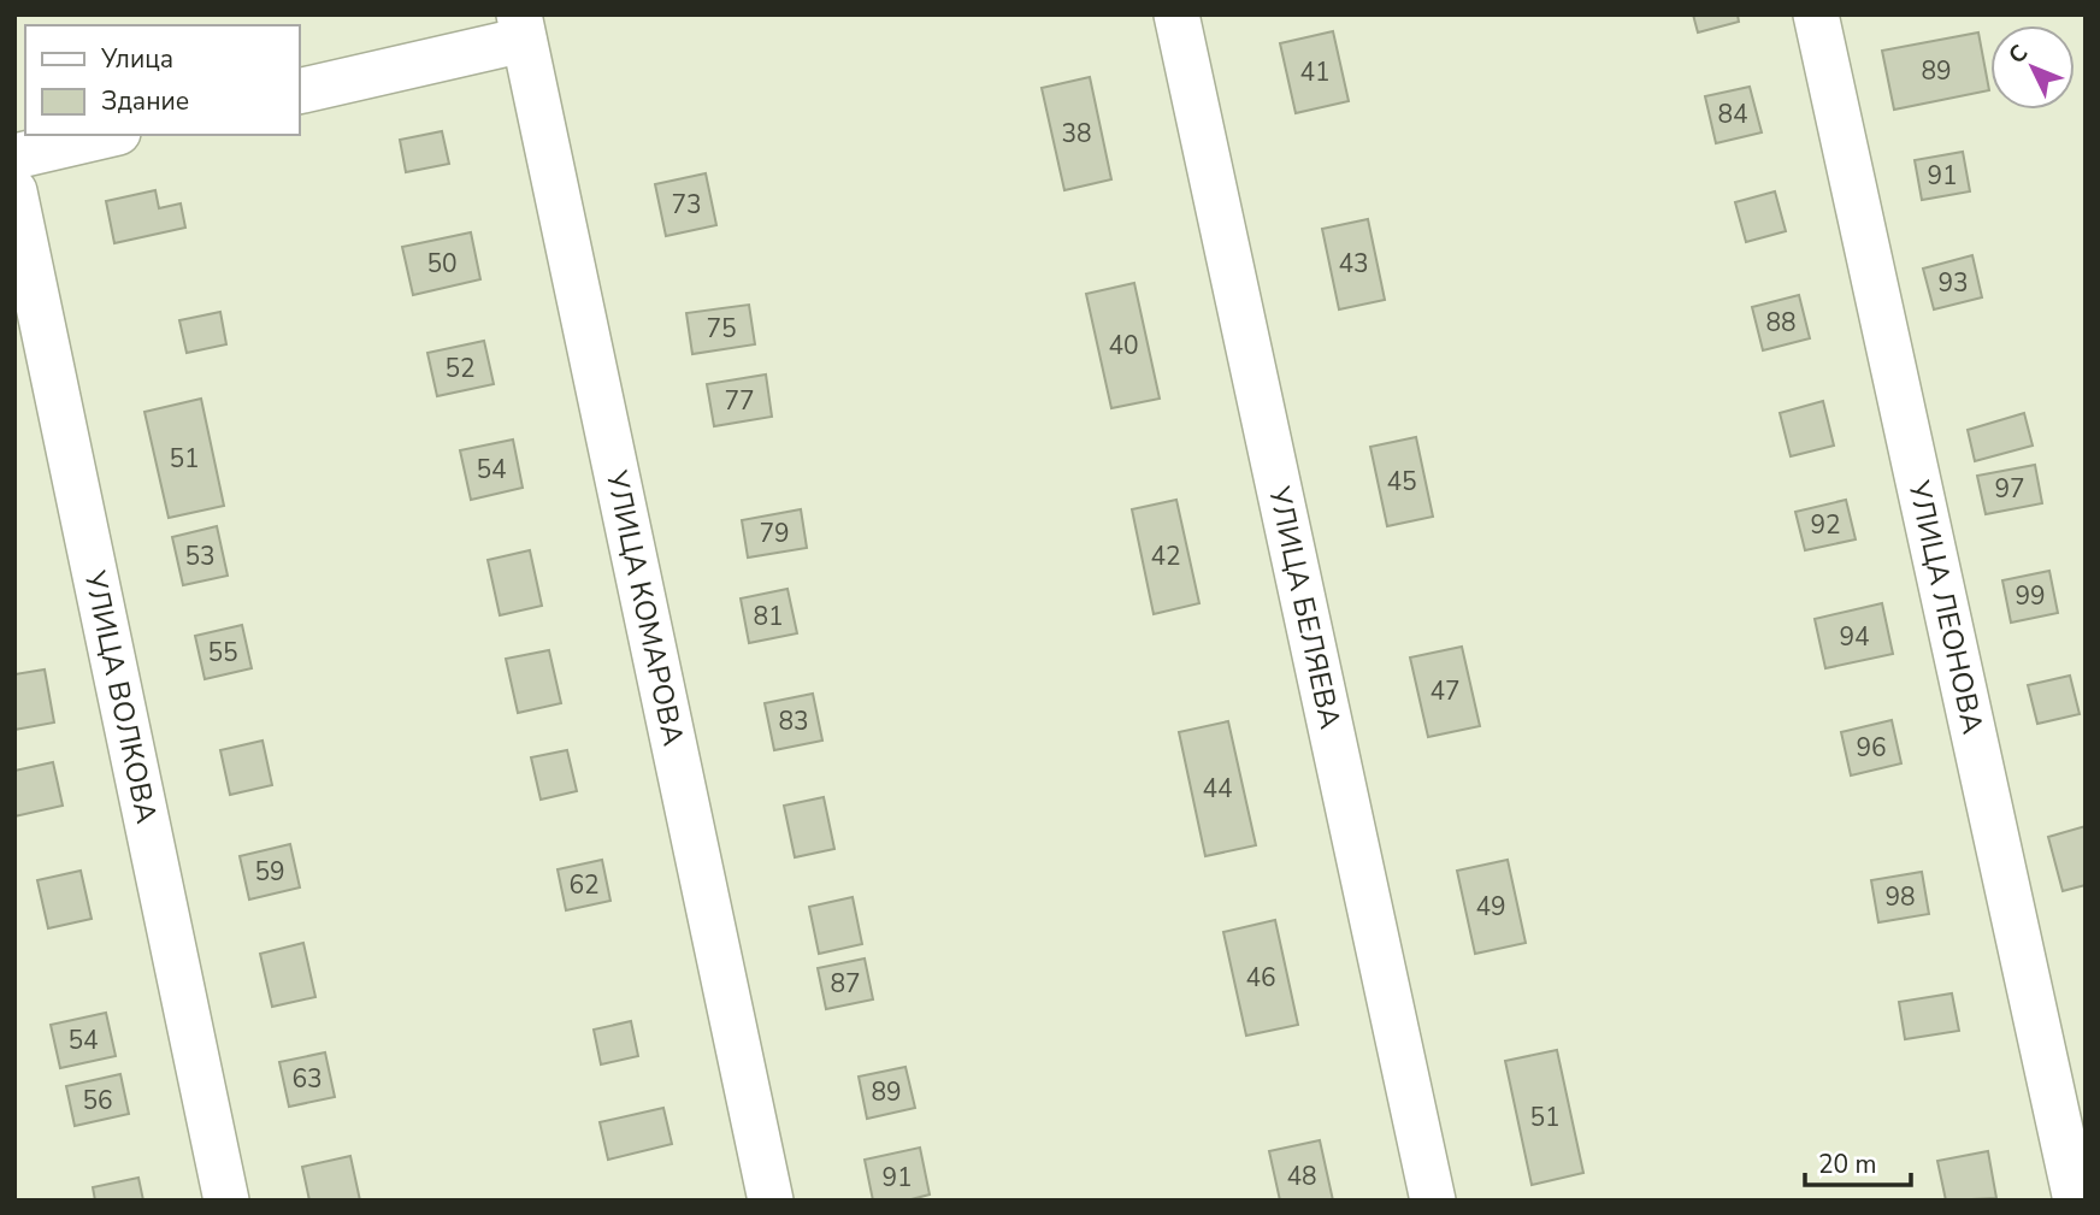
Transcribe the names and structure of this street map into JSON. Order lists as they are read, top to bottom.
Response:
{
  "streets": {
    "street": [
      "УЛИЦА КОМАРОВА",
      "УЛИЦА БЕЛЯЕВА",
      "УЛИЦА ЛЕОНОВА",
      "УЛИЦА ВОЛКОВА"
    ]
  },
  "house_numbers": [
    "89",
    "41",
    "84",
    "38",
    "91",
    "73",
    "50",
    "43",
    "93",
    "88",
    "75",
    "40",
    "52",
    "77",
    "51",
    "54",
    "45",
    "97",
    "92",
    "79",
    "53",
    "42",
    "99",
    "81",
    "94",
    "55",
    "47",
    "83",
    "96",
    "44",
    "59",
    "62",
    "98",
    "49",
    "46",
    "87",
    "54",
    "63",
    "89",
    "56",
    "51",
    "48",
    "91"
  ],
  "legend": ["Улица", "Здание"],
  "scale_bar": "20 m",
  "north": "top left"
}
